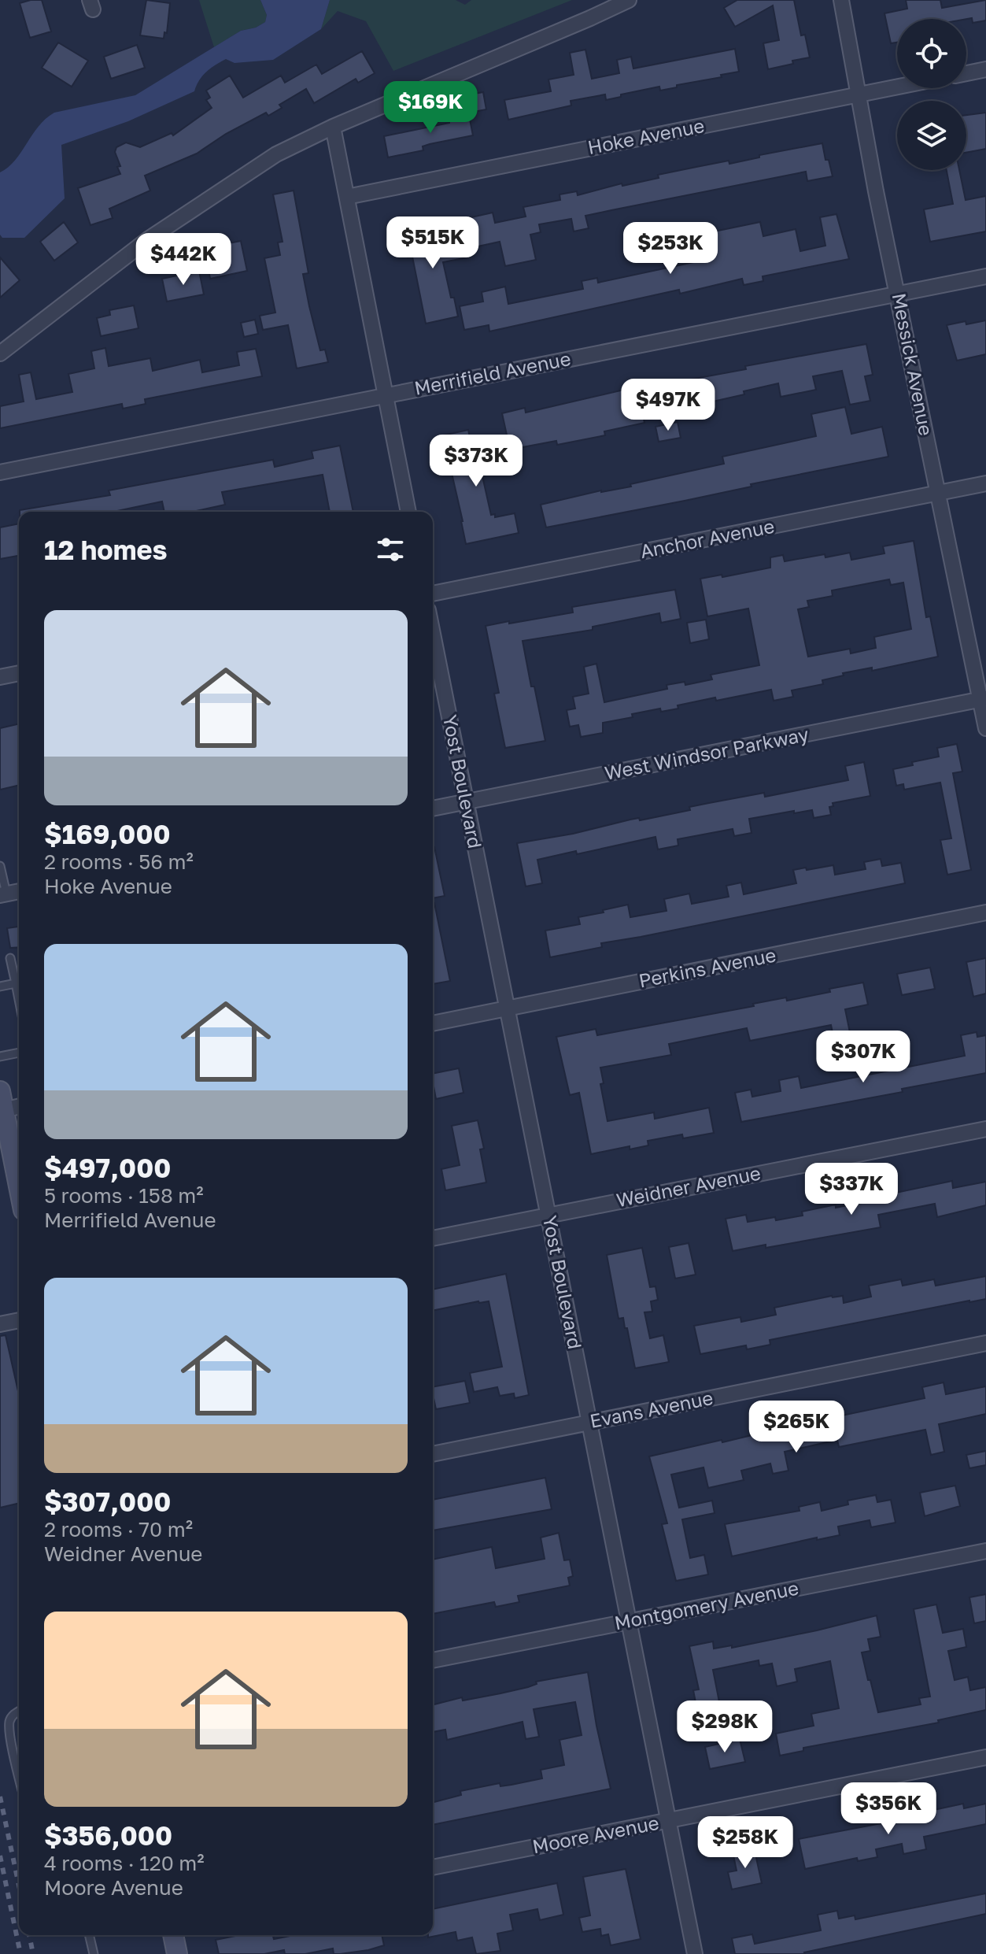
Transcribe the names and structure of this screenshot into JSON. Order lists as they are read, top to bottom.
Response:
{
  "streets": {
    "street": [
      "Hoke Avenue",
      "Messick Avenue",
      "Merrifield Avenue",
      "Anchor Avenue",
      "West Windsor Parkway",
      "Yost Boulevard",
      "Perkins Avenue",
      "Weidner Avenue",
      "Evans Avenue",
      "Montgomery Avenue",
      "Moore Avenue"
    ]
  },
  "crossings": [
    ["Hoke Avenue", "Messick Avenue"],
    ["Messick Avenue", "Merrifield Avenue"],
    ["Messick Avenue", "Anchor Avenue"],
    ["Messick Avenue", "West Windsor Parkway"],
    ["West Windsor Parkway", "Yost Boulevard"],
    ["Yost Boulevard", "Perkins Avenue"],
    ["Yost Boulevard", "Weidner Avenue"],
    ["Yost Boulevard", "Evans Avenue"],
    ["Yost Boulevard", "Montgomery Avenue"],
    ["Yost Boulevard", "Moore Avenue"]
  ],
  "page": {
    "price": [
      "$169K",
      "$515K",
      "$253K",
      "$442K",
      "$497K",
      "$373K",
      "$307K",
      "$337K",
      "$265K",
      "$298K",
      "$356K",
      "$258K"
    ],
    "heading": "12 homes",
    "list": [
      {
        "name": "$169,000",
        "note": "2 rooms · 56 m² · Hoke Avenue"
      },
      {
        "name": "$497,000",
        "note": "5 rooms · 158 m² · Merrifield Avenue"
      },
      {
        "name": "$307,000",
        "note": "2 rooms · 70 m² · Weidner Avenue"
      },
      {
        "name": "$356,000",
        "note": "4 rooms · 120 m² · Moore Avenue"
      }
    ]
  }
}
